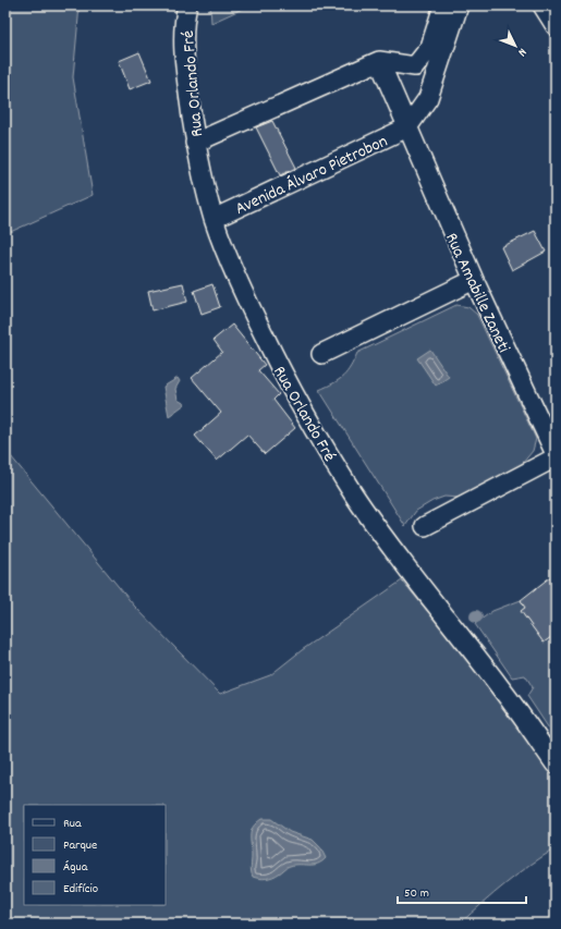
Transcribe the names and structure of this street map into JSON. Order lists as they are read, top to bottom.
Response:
{
  "streets": {
    "street": ["Rua Orlando Fré", "Avenida Álvaro Pietrobon", "Rua Amabille Zaneti"]
  },
  "crossings": [
    ["Rua Orlando Fré", "Avenida Álvaro Pietrobon"],
    ["Avenida Álvaro Pietrobon", "Rua Amabille Zaneti"]
  ],
  "legend": [
    "Rua",
    "Parque",
    "Água",
    "Edifício"
  ],
  "scale_bar": "50 m",
  "north": "bottom right"
}
